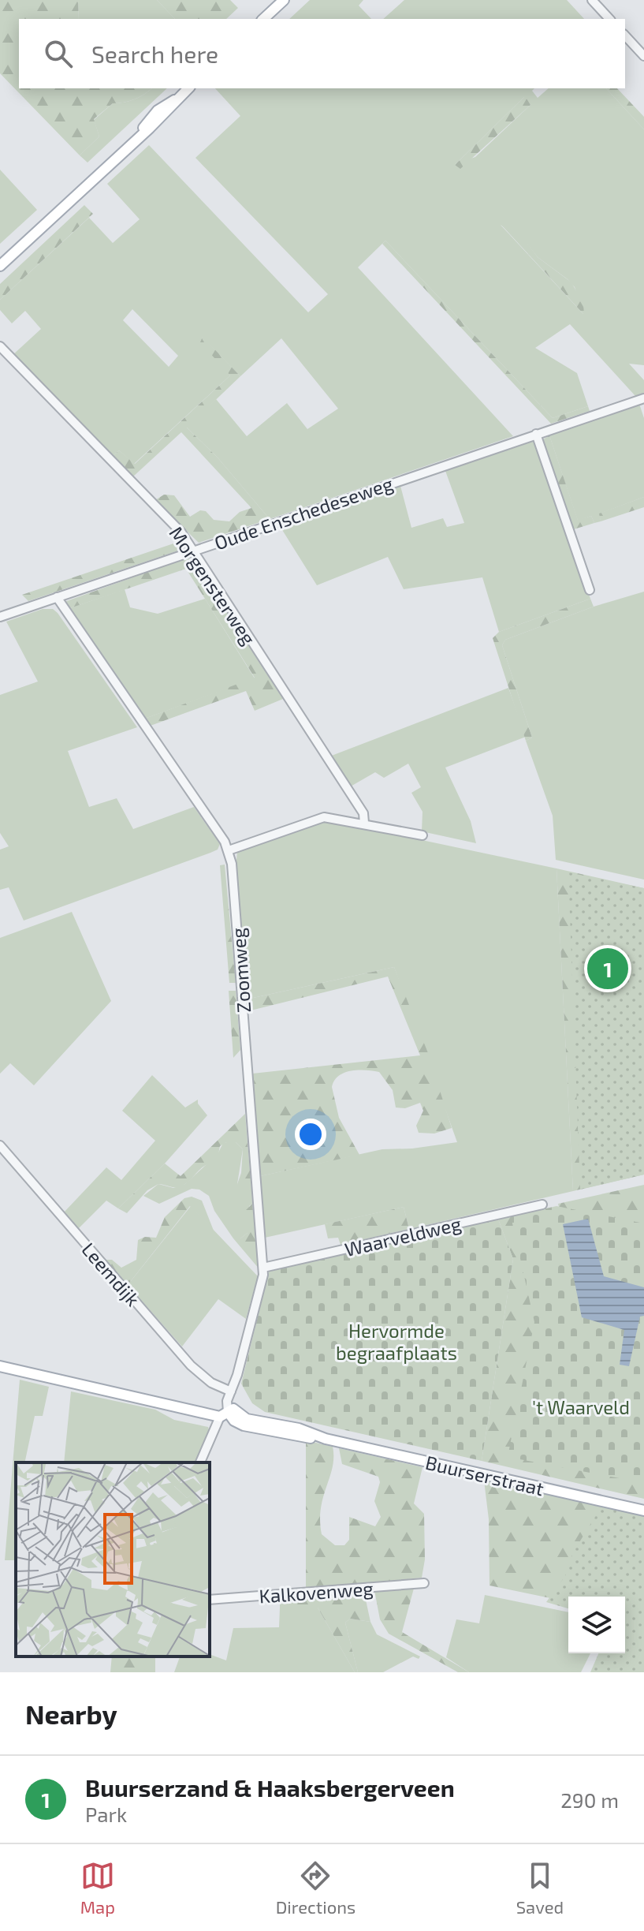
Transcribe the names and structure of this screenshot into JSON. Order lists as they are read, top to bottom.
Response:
{
  "streets": {
    "main road": ["Buurserstraat"],
    "street": [
      "Oude Enschedeseweg",
      "Morgensterweg",
      "Zoomweg",
      "Waarveldweg",
      "Leemdijk",
      "Kalkovenweg"
    ]
  },
  "crossings": [
    ["Oude Enschedeseweg", "Morgensterweg"],
    ["Oude Enschedeseweg", "Zoomweg"],
    ["Zoomweg", "Waarveldweg"],
    ["Zoomweg", "Leemdijk"],
    ["Zoomweg", "Buurserstraat"]
  ],
  "parks": ["Hervormde begraafplaats", "'t Waarveld"],
  "page": {
    "search": "Search here",
    "pins": "1",
    "heading": "Nearby",
    "list": [
      {
        "mark": "1",
        "name": "Buurserzand & Haaksbergerveen",
        "note": "Park",
        "value": "290 m"
      }
    ],
    "nav": ["Map", "Directions", "Saved"]
  }
}
